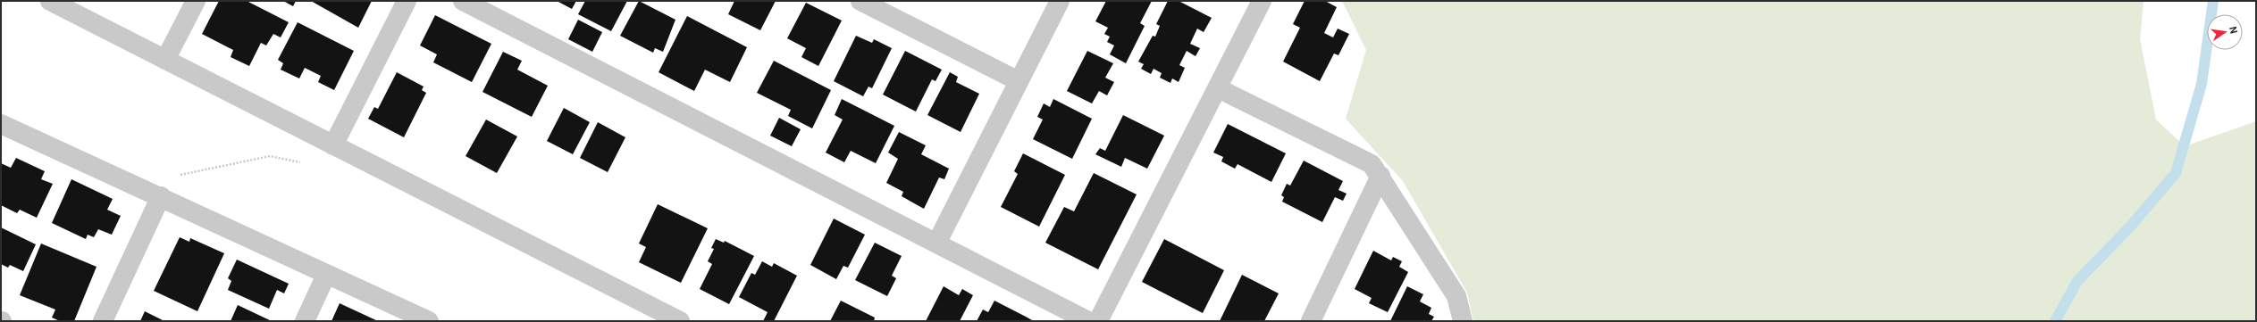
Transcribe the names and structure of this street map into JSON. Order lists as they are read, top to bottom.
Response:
{
  "north": "right"
}
